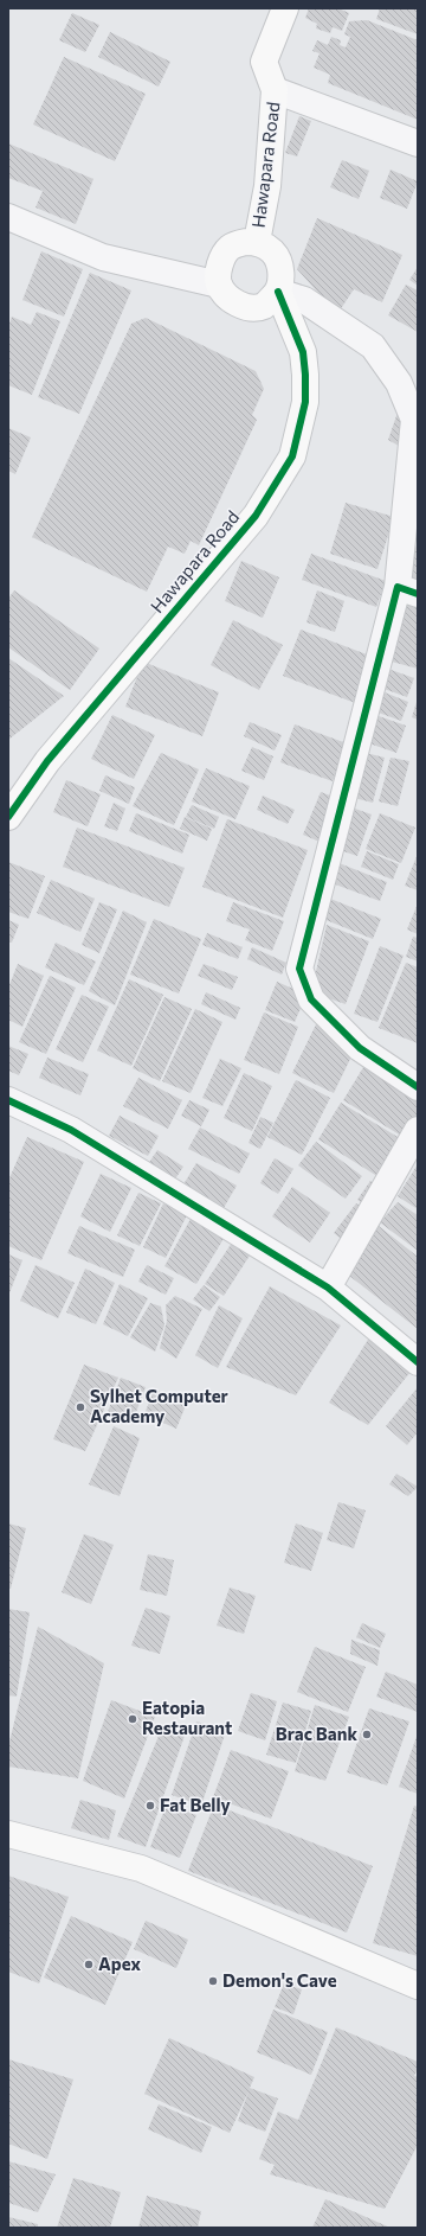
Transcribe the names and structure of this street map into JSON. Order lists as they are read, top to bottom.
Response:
{
  "streets": {
    "street": ["Hawapara Road"]
  },
  "places": [
    "Sylhet Computer Academy",
    "Eatopia Restaurant",
    "Brac Bank",
    "Fat Belly",
    "Apex",
    "Demon's Cave"
  ]
}
